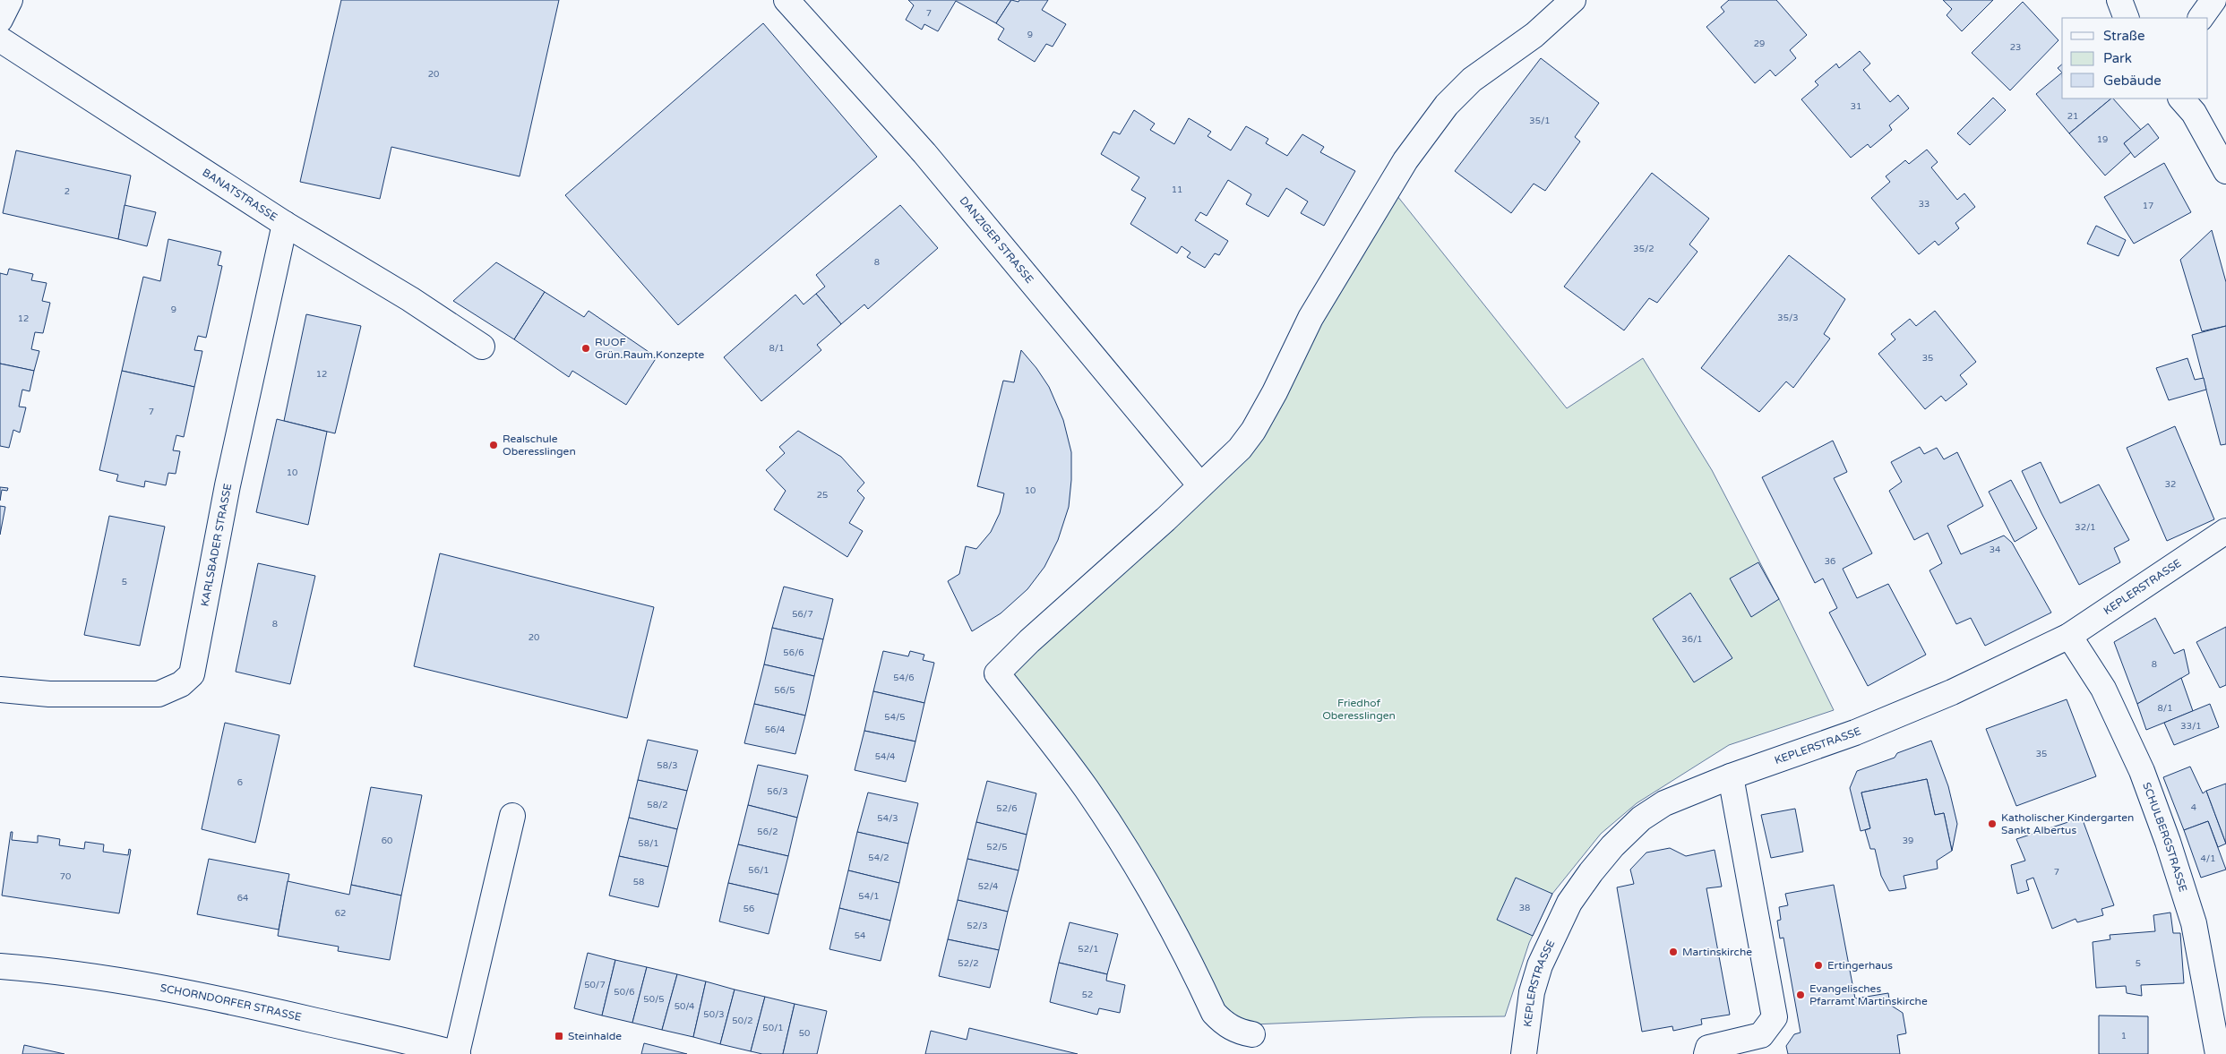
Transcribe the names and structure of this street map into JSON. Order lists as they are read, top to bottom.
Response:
{
  "streets": {
    "street": [
      "BANATSTRASSE",
      "DANZIGER STRASSE",
      "KARLSBADER STRASSE",
      "KEPLERSTRASSE",
      "SCHULBERGSTRASSE",
      "SCHORNDORFER STRASSE"
    ]
  },
  "crossings": [
    ["BANATSTRASSE", "KARLSBADER STRASSE"],
    ["KEPLERSTRASSE", "SCHULBERGSTRASSE"]
  ],
  "parks": ["Friedhof Oberesslingen"],
  "places": {
    "other": [
      "RUOF Grün.Raum.Konzepte",
      "Realschule Oberesslingen",
      "Katholischer Kindergarten Sankt Albertus",
      "Martinskirche",
      "Ertingerhaus",
      "Evangelisches Pfarramt Martinskirche"
    ],
    "transit": ["Steinhalde"]
  },
  "house_numbers": [
    "7",
    "9",
    "29",
    "23",
    "20",
    "31",
    "21",
    "35/1",
    "19",
    "11",
    "2",
    "33",
    "17",
    "35/2",
    "8",
    "9",
    "35/3",
    "12",
    "8/1",
    "35",
    "12",
    "7",
    "10",
    "32",
    "10",
    "25",
    "32/1",
    "34",
    "36",
    "5",
    "56/7",
    "8",
    "20",
    "36/1",
    "56/6",
    "8",
    "54/6",
    "56/5",
    "8/1",
    "54/5",
    "33/1",
    "56/4",
    "35",
    "54/4",
    "58/3",
    "6",
    "56/3",
    "58/2",
    "4",
    "52/6",
    "54/3",
    "56/2",
    "60",
    "39",
    "58/1",
    "52/5",
    "54/2",
    "4/1",
    "56/1",
    "7",
    "70",
    "58",
    "52/4",
    "54/1",
    "64",
    "38",
    "56",
    "62",
    "52/3",
    "54",
    "52/1",
    "52/2",
    "5",
    "50/7",
    "50/6",
    "52",
    "50/5",
    "50/4",
    "50/3",
    "50/2",
    "50/1",
    "50",
    "1"
  ],
  "legend": ["Straße", "Park", "Gebäude"]
}
